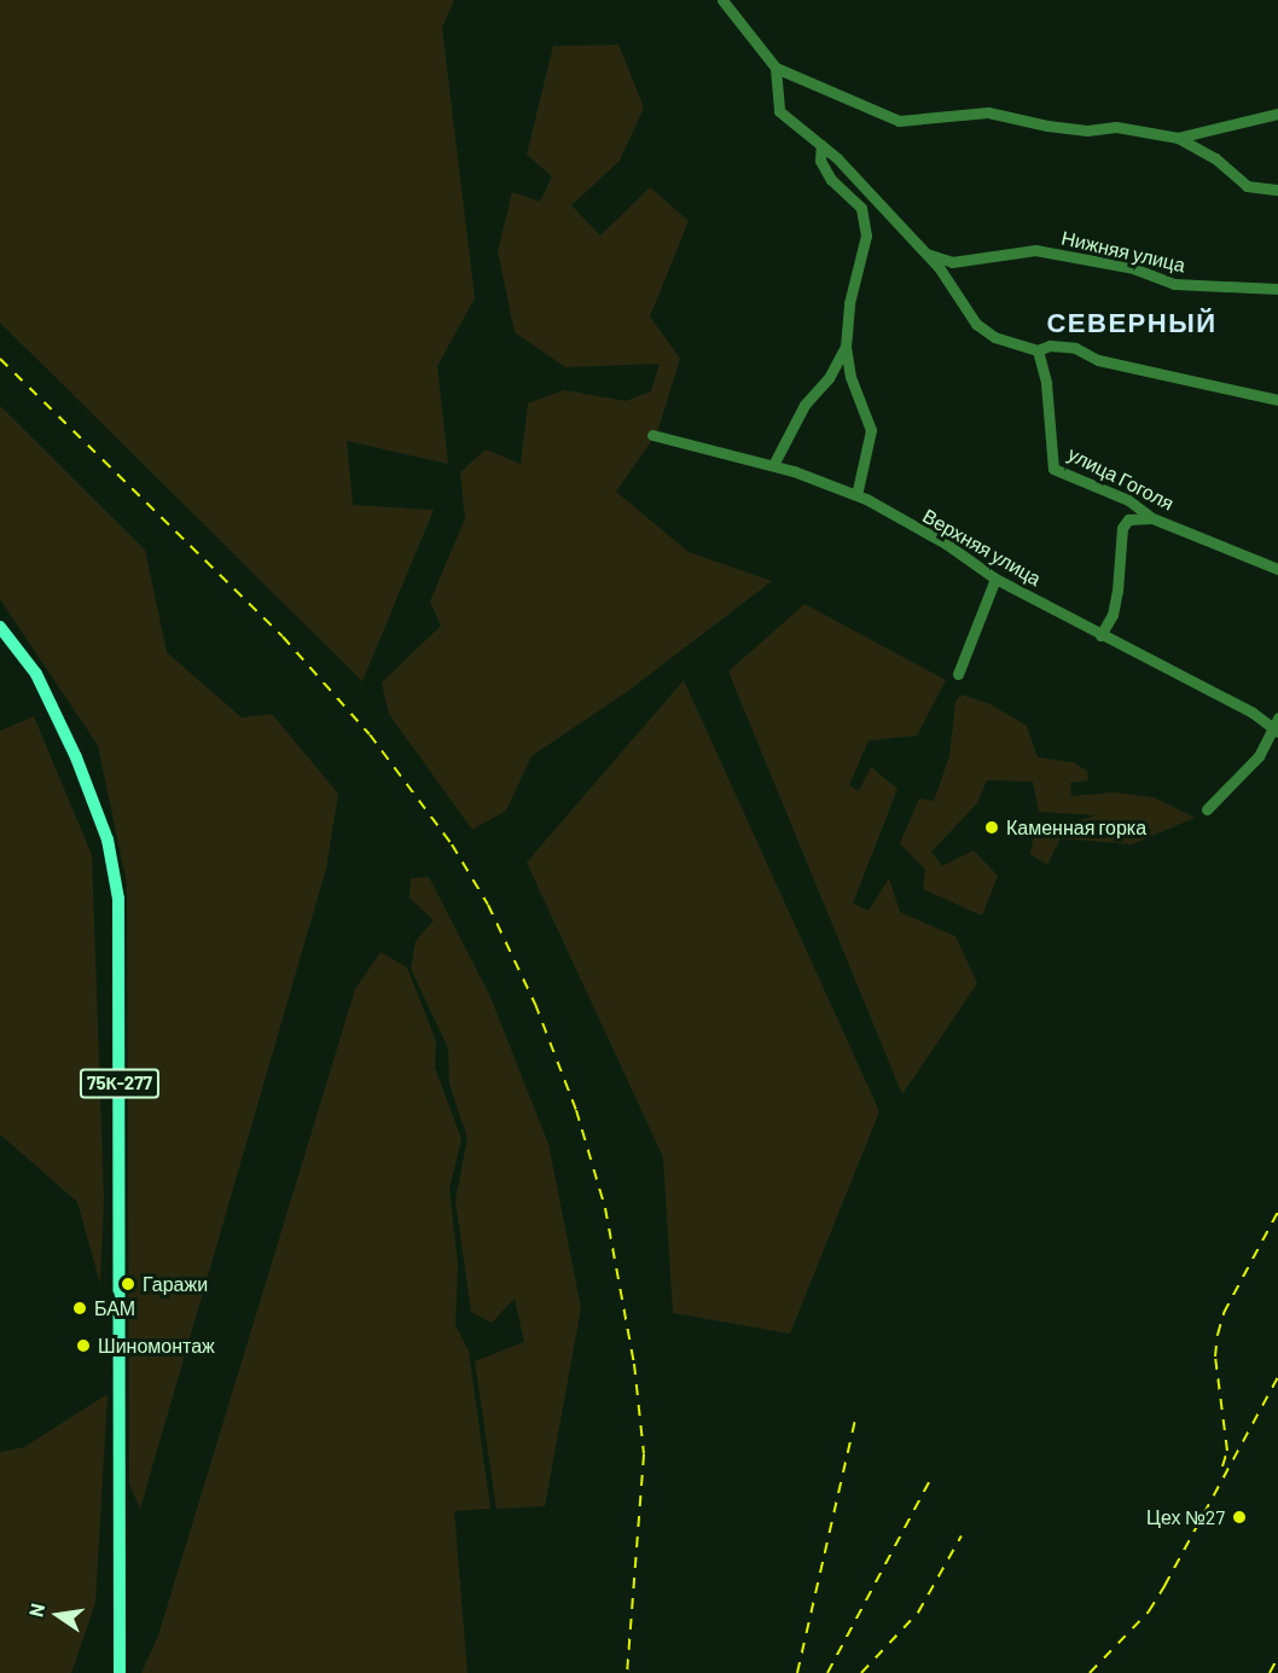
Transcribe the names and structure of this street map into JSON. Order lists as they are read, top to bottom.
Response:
{
  "streets": {
    "main road": ["75К-277"],
    "street": ["Нижняя улица", "улица Гоголя", "Верхняя улица"]
  },
  "districts": ["СЕВЕРНЫЙ"],
  "places": [
    "Каменная горка",
    "Гаражи",
    "БАМ",
    "Шиномонтаж",
    "Цех №27"
  ],
  "north": "left"
}
